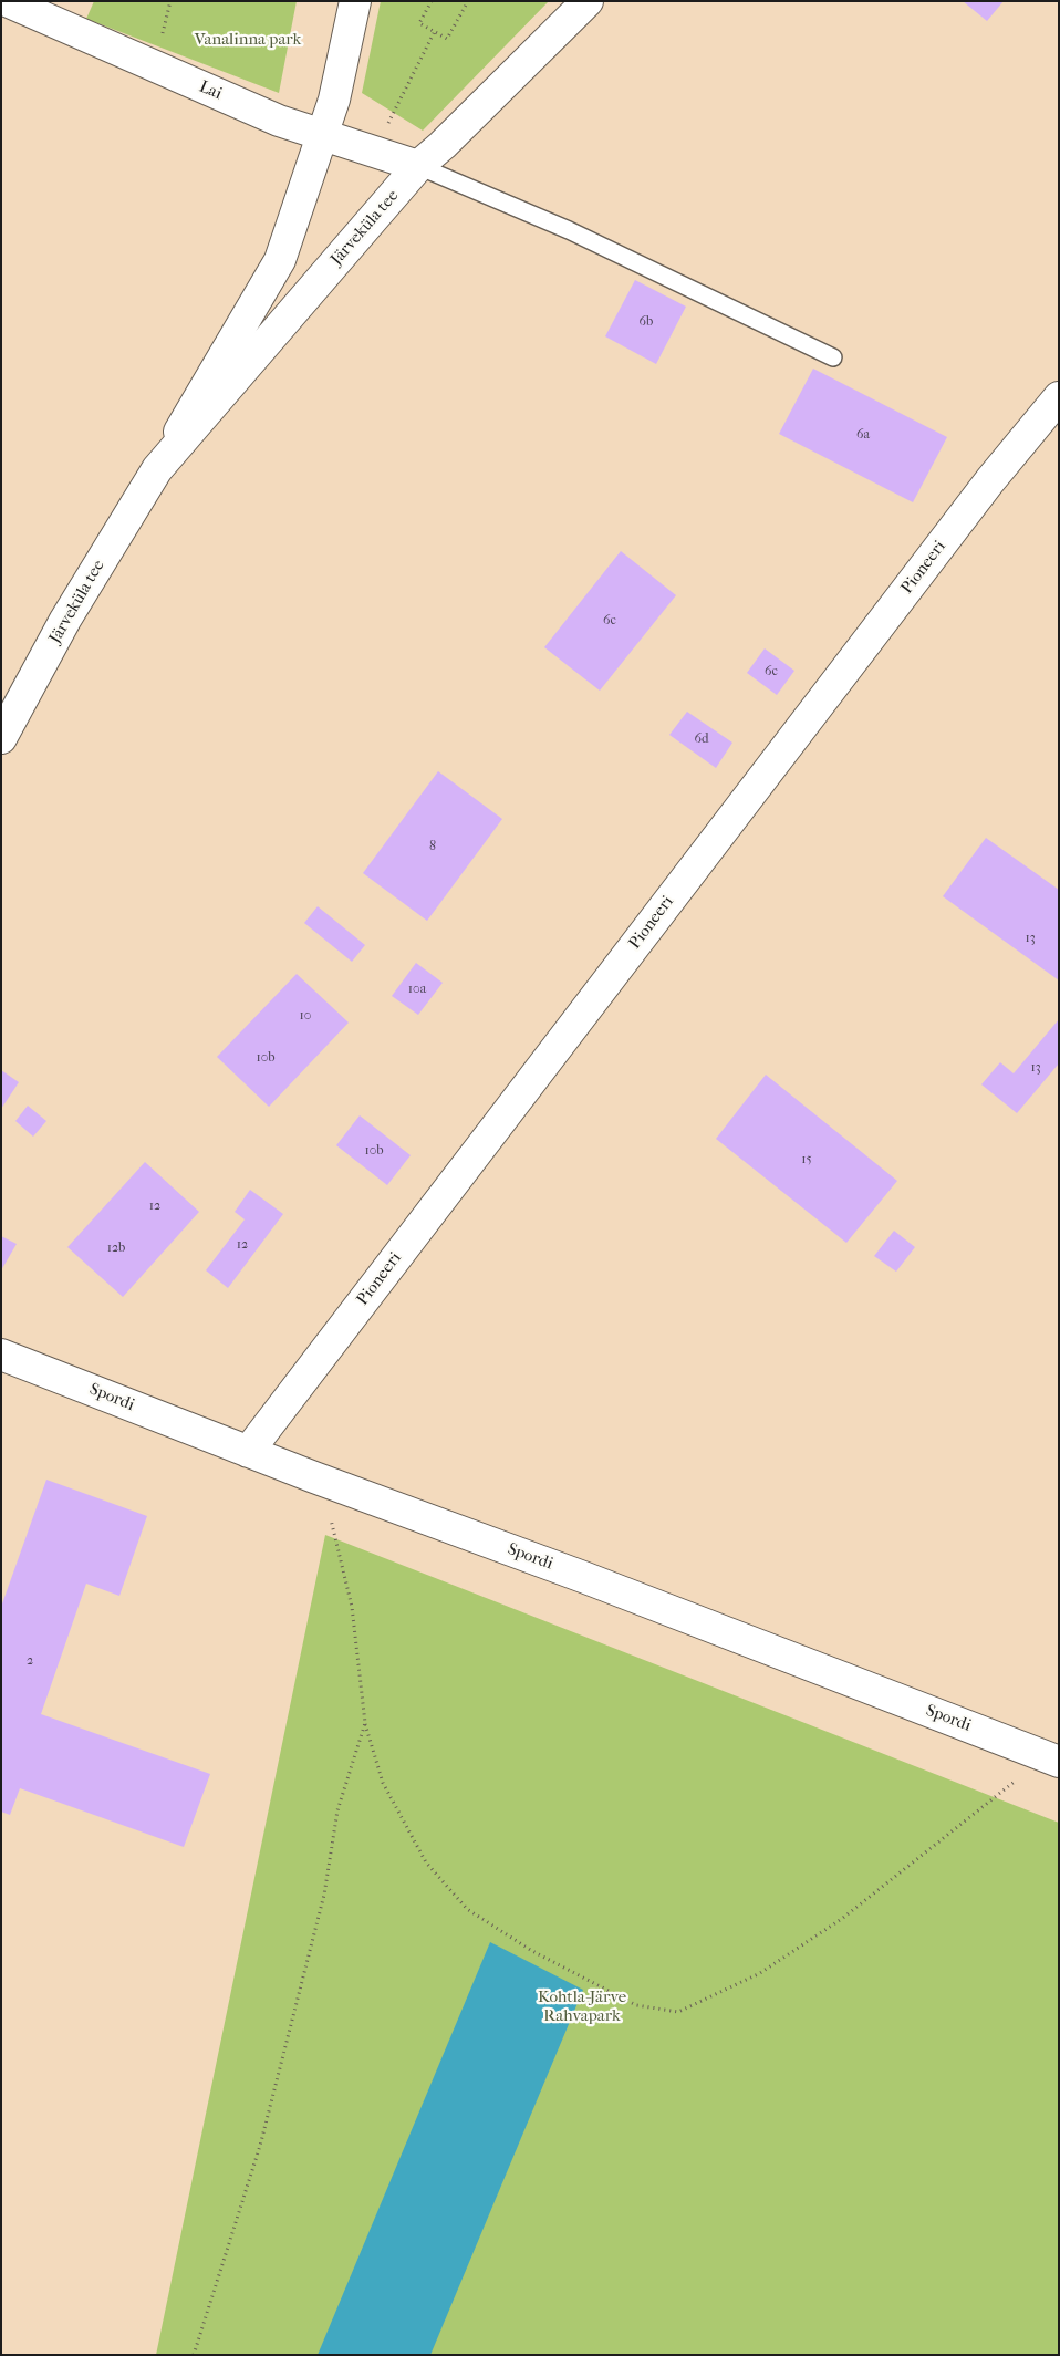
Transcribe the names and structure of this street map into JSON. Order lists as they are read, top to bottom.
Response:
{
  "streets": {
    "street": [
      "Lai",
      "Järveküla tee",
      "Pioneeri",
      "Spordi"
    ]
  },
  "crossings": [
    ["Lai", "Järveküla tee"],
    ["Pioneeri", "Spordi"]
  ],
  "parks": ["Vanalinna park", "Kohtla-Järve Rahvapark"],
  "house_numbers": [
    "6b",
    "6a",
    "6c",
    "6c",
    "6d",
    "8",
    "13",
    "10a",
    "10",
    "10b",
    "13",
    "10b",
    "15",
    "12",
    "12",
    "12b",
    "2"
  ]
}
